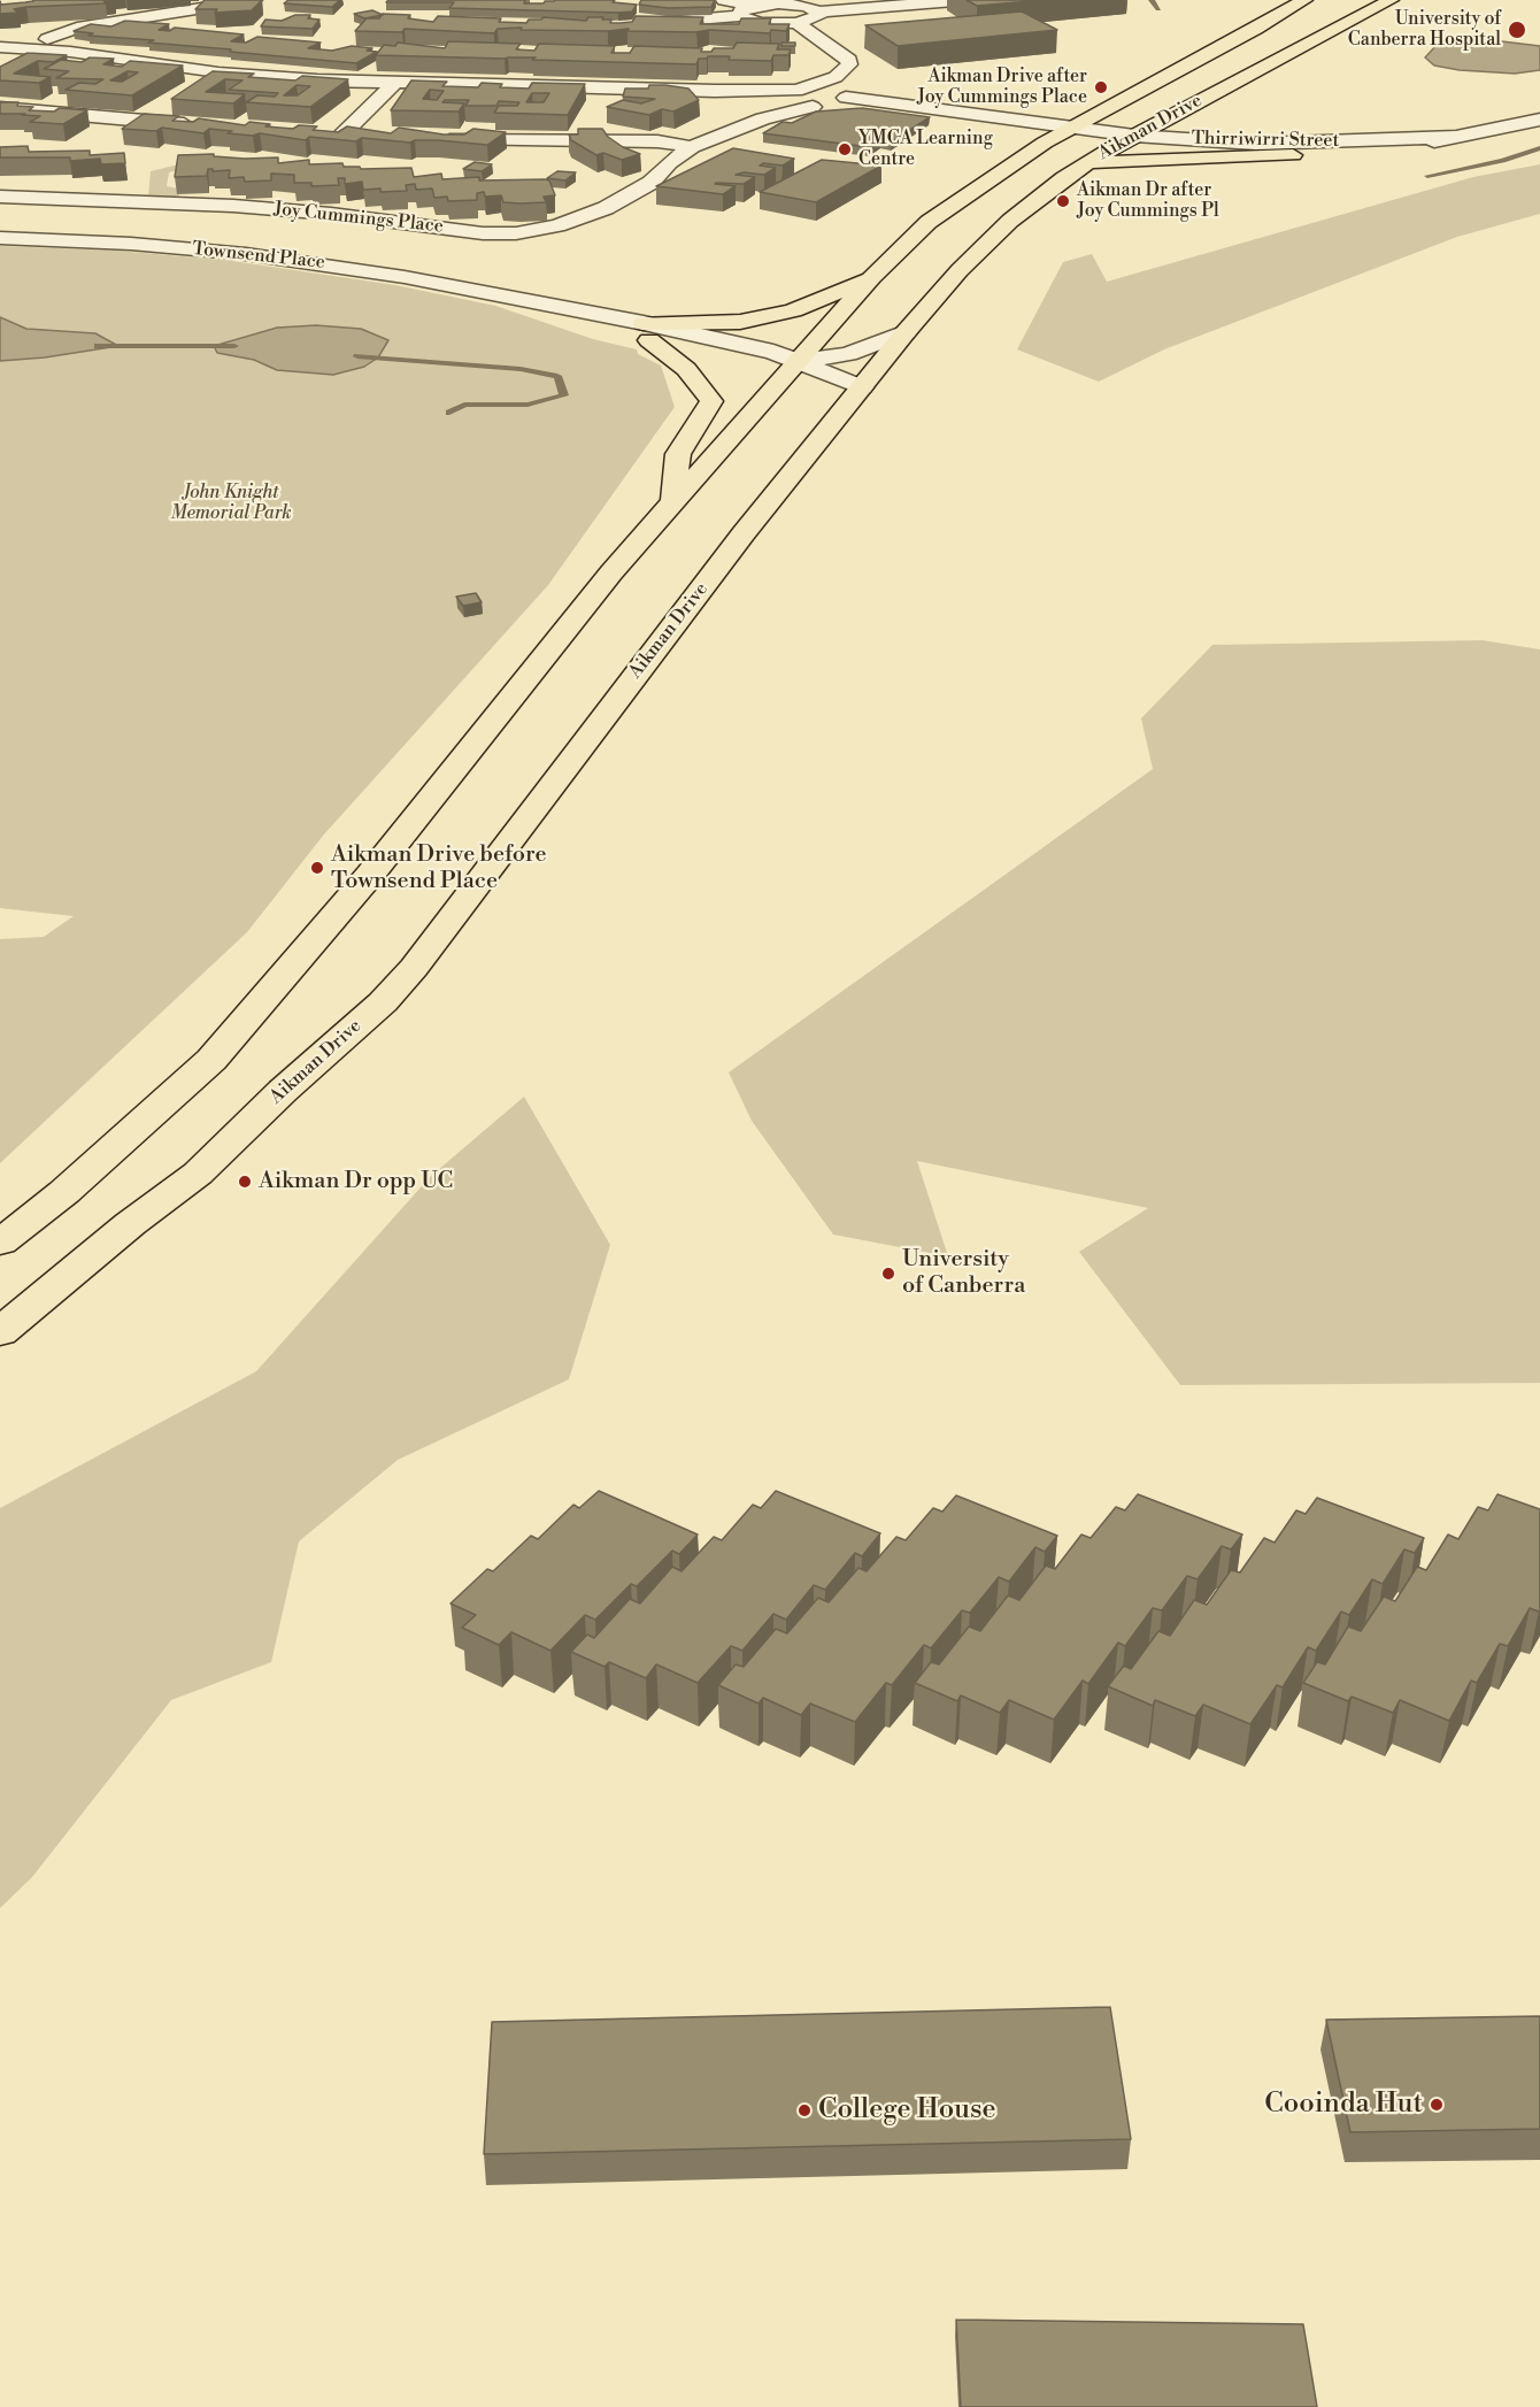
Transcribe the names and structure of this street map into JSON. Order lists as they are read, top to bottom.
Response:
{
  "streets": {
    "main road": ["Aikman Drive"],
    "street": ["Thirriwirri Street", "Joy Cummings Place", "Townsend Place"]
  },
  "crossings": [
    ["Aikman Drive", "Thirriwirri Street"],
    ["Aikman Drive", "Joy Cummings Place"],
    ["Aikman Drive", "Townsend Place"],
    ["Thirriwirri Street", "Joy Cummings Place"]
  ],
  "parks": ["John Knight Memorial Park"],
  "places": [
    "University of Canberra Hospital",
    "Aikman Drive after Joy Cummings Place",
    "YMCA Learning Centre",
    "Aikman Dr after Joy Cummings Pl",
    "Aikman Drive before Townsend Place",
    "Aikman Dr opp UC",
    "University of Canberra",
    "Cooinda Hut",
    "College House"
  ]
}
